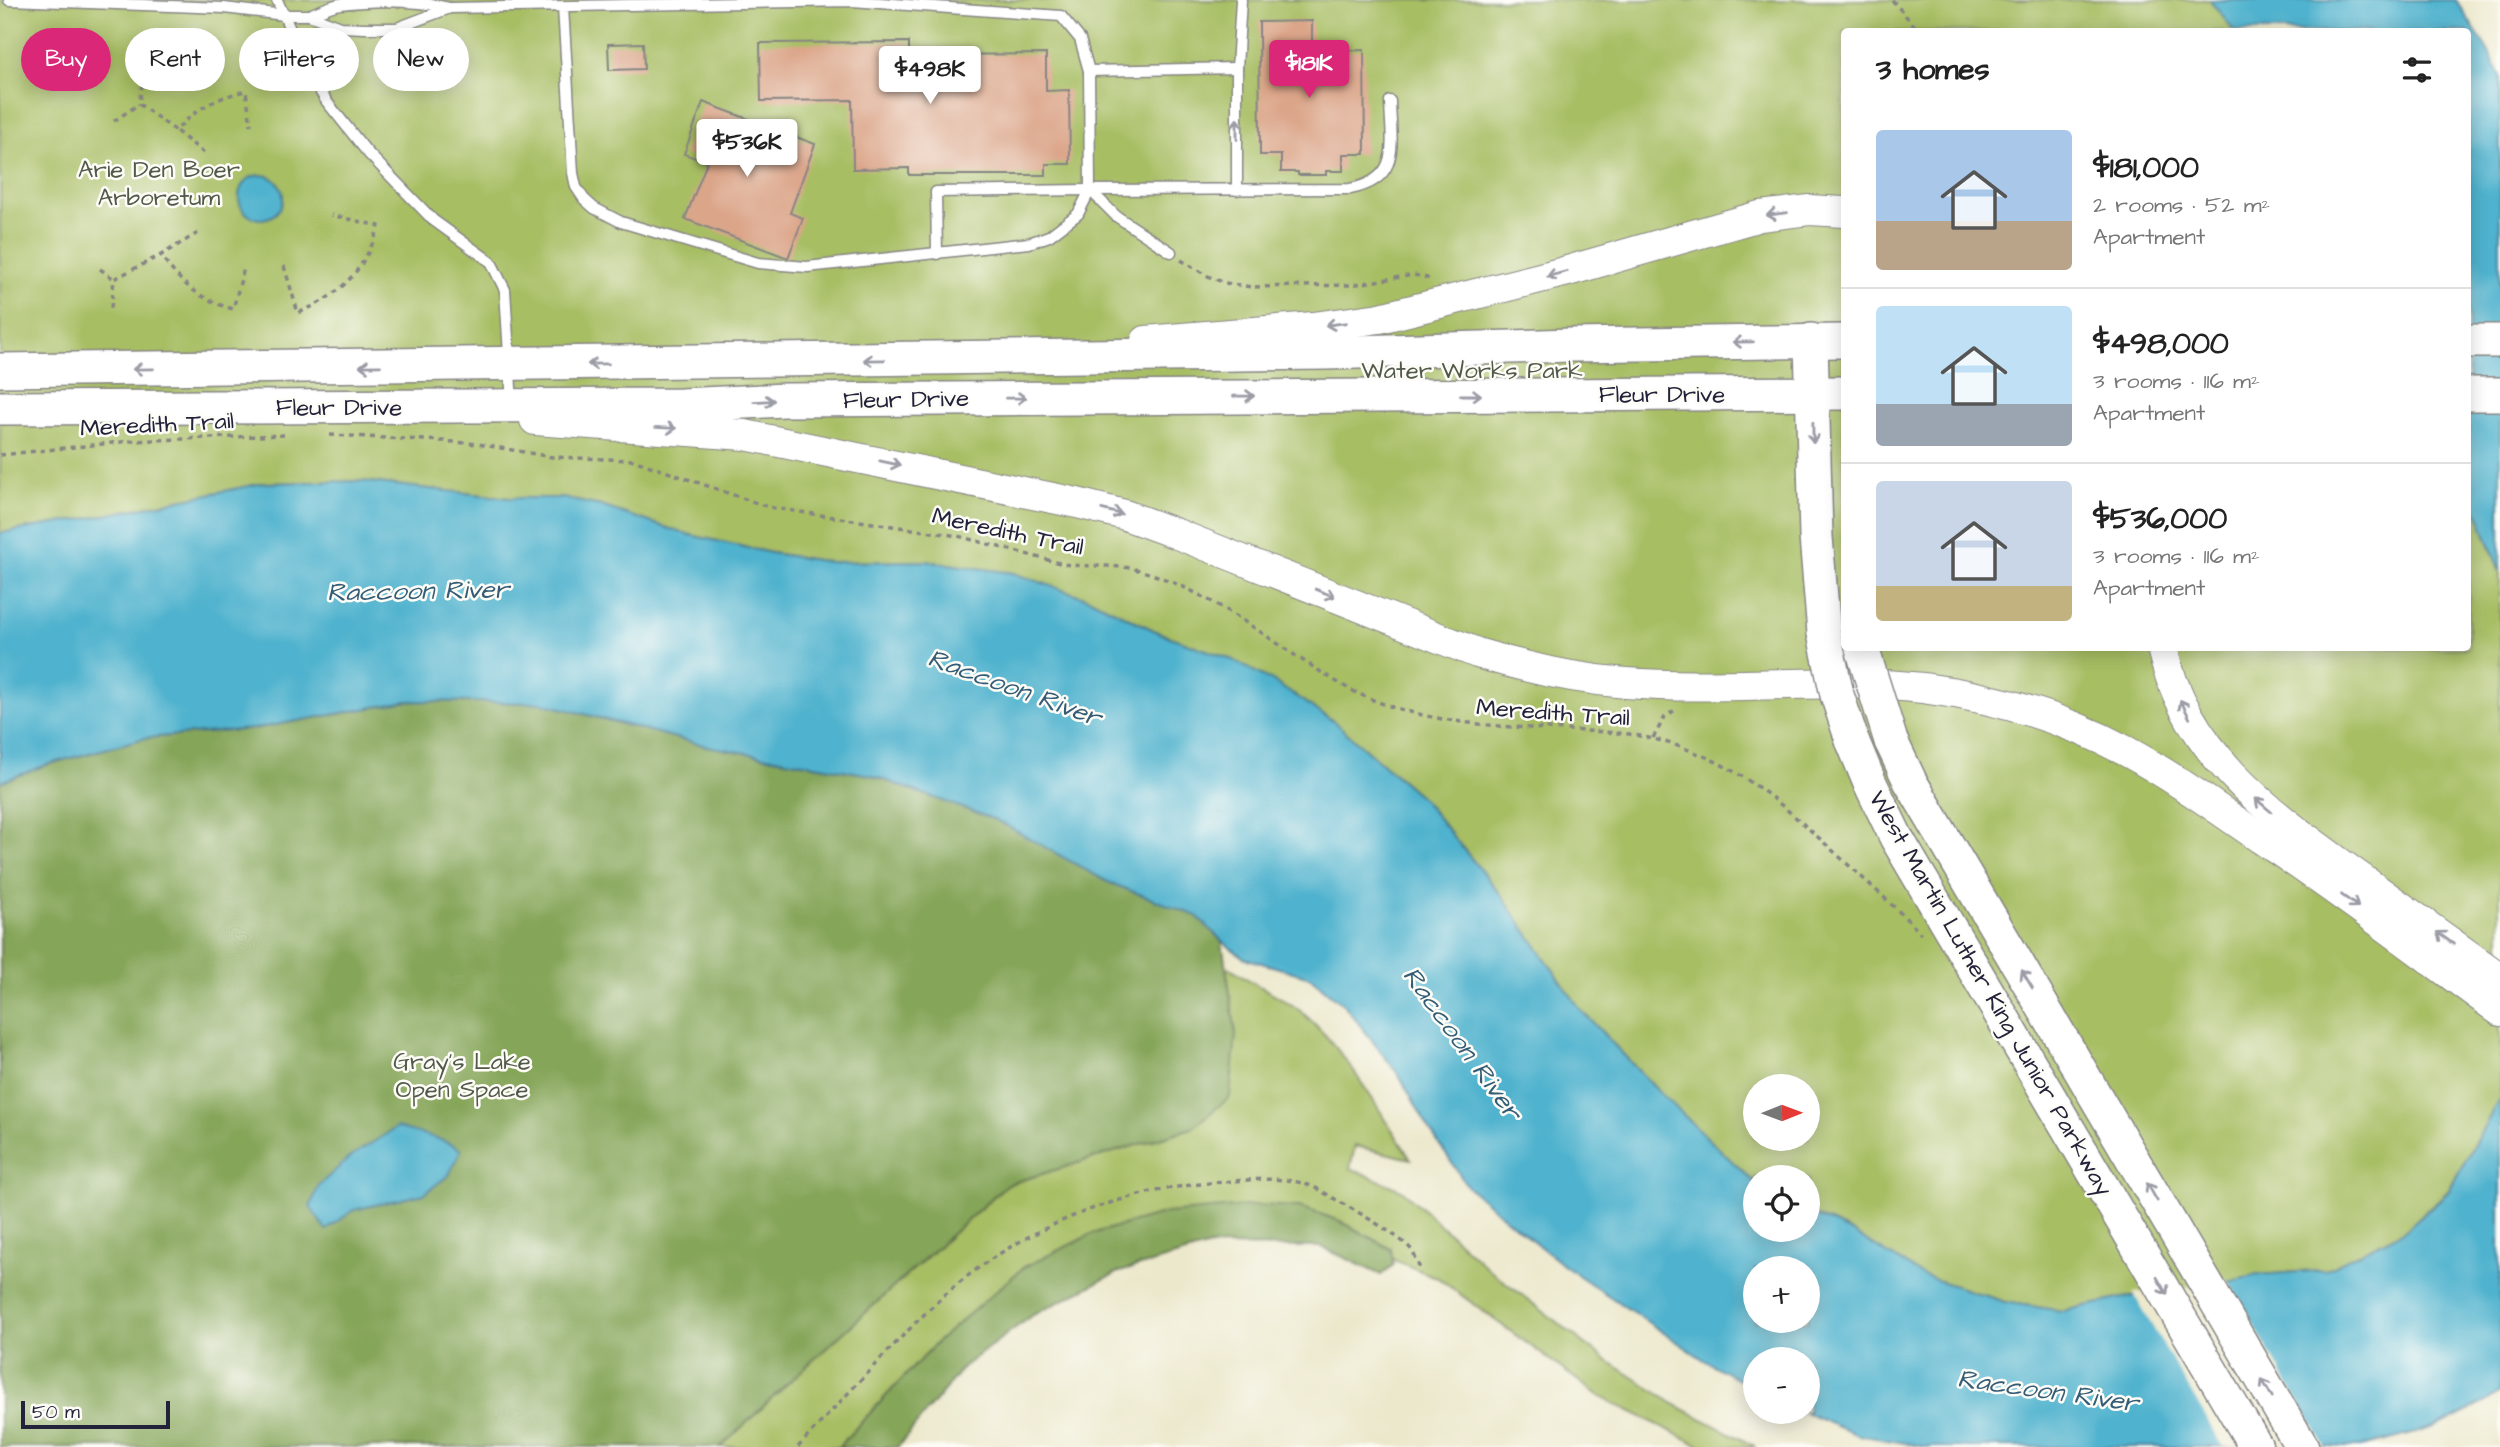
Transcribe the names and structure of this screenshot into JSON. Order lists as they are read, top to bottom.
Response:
{
  "streets": {
    "main road": ["Fleur Drive", "West Martin Luther King Junior Parkway"],
    "path": ["Meredith Trail"]
  },
  "crossings": [
    ["Fleur Drive", "Meredith Trail"],
    ["Fleur Drive", "West Martin Luther King Junior Parkway"]
  ],
  "water": ["Raccoon River"],
  "parks": ["Arie Den Boer Arboretum", "Water Works Park", "Gray's Lake Open Space"],
  "scale_bar": "50 m",
  "north": "right",
  "page": {
    "chip": [
      "Buy",
      "Rent",
      "Filters",
      "New"
    ],
    "heading": "3 homes",
    "price": ["$181K", "$498K", "$536K"],
    "list": [
      {
        "name": "$181,000",
        "note": "2 rooms · 52 m² · Apartment"
      },
      {
        "name": "$498,000",
        "note": "3 rooms · 116 m² · Apartment"
      },
      {
        "name": "$536,000",
        "note": "3 rooms · 116 m² · Apartment"
      }
    ],
    "map_buttons": ["+", "−"],
    "scale": "50 m"
  }
}
